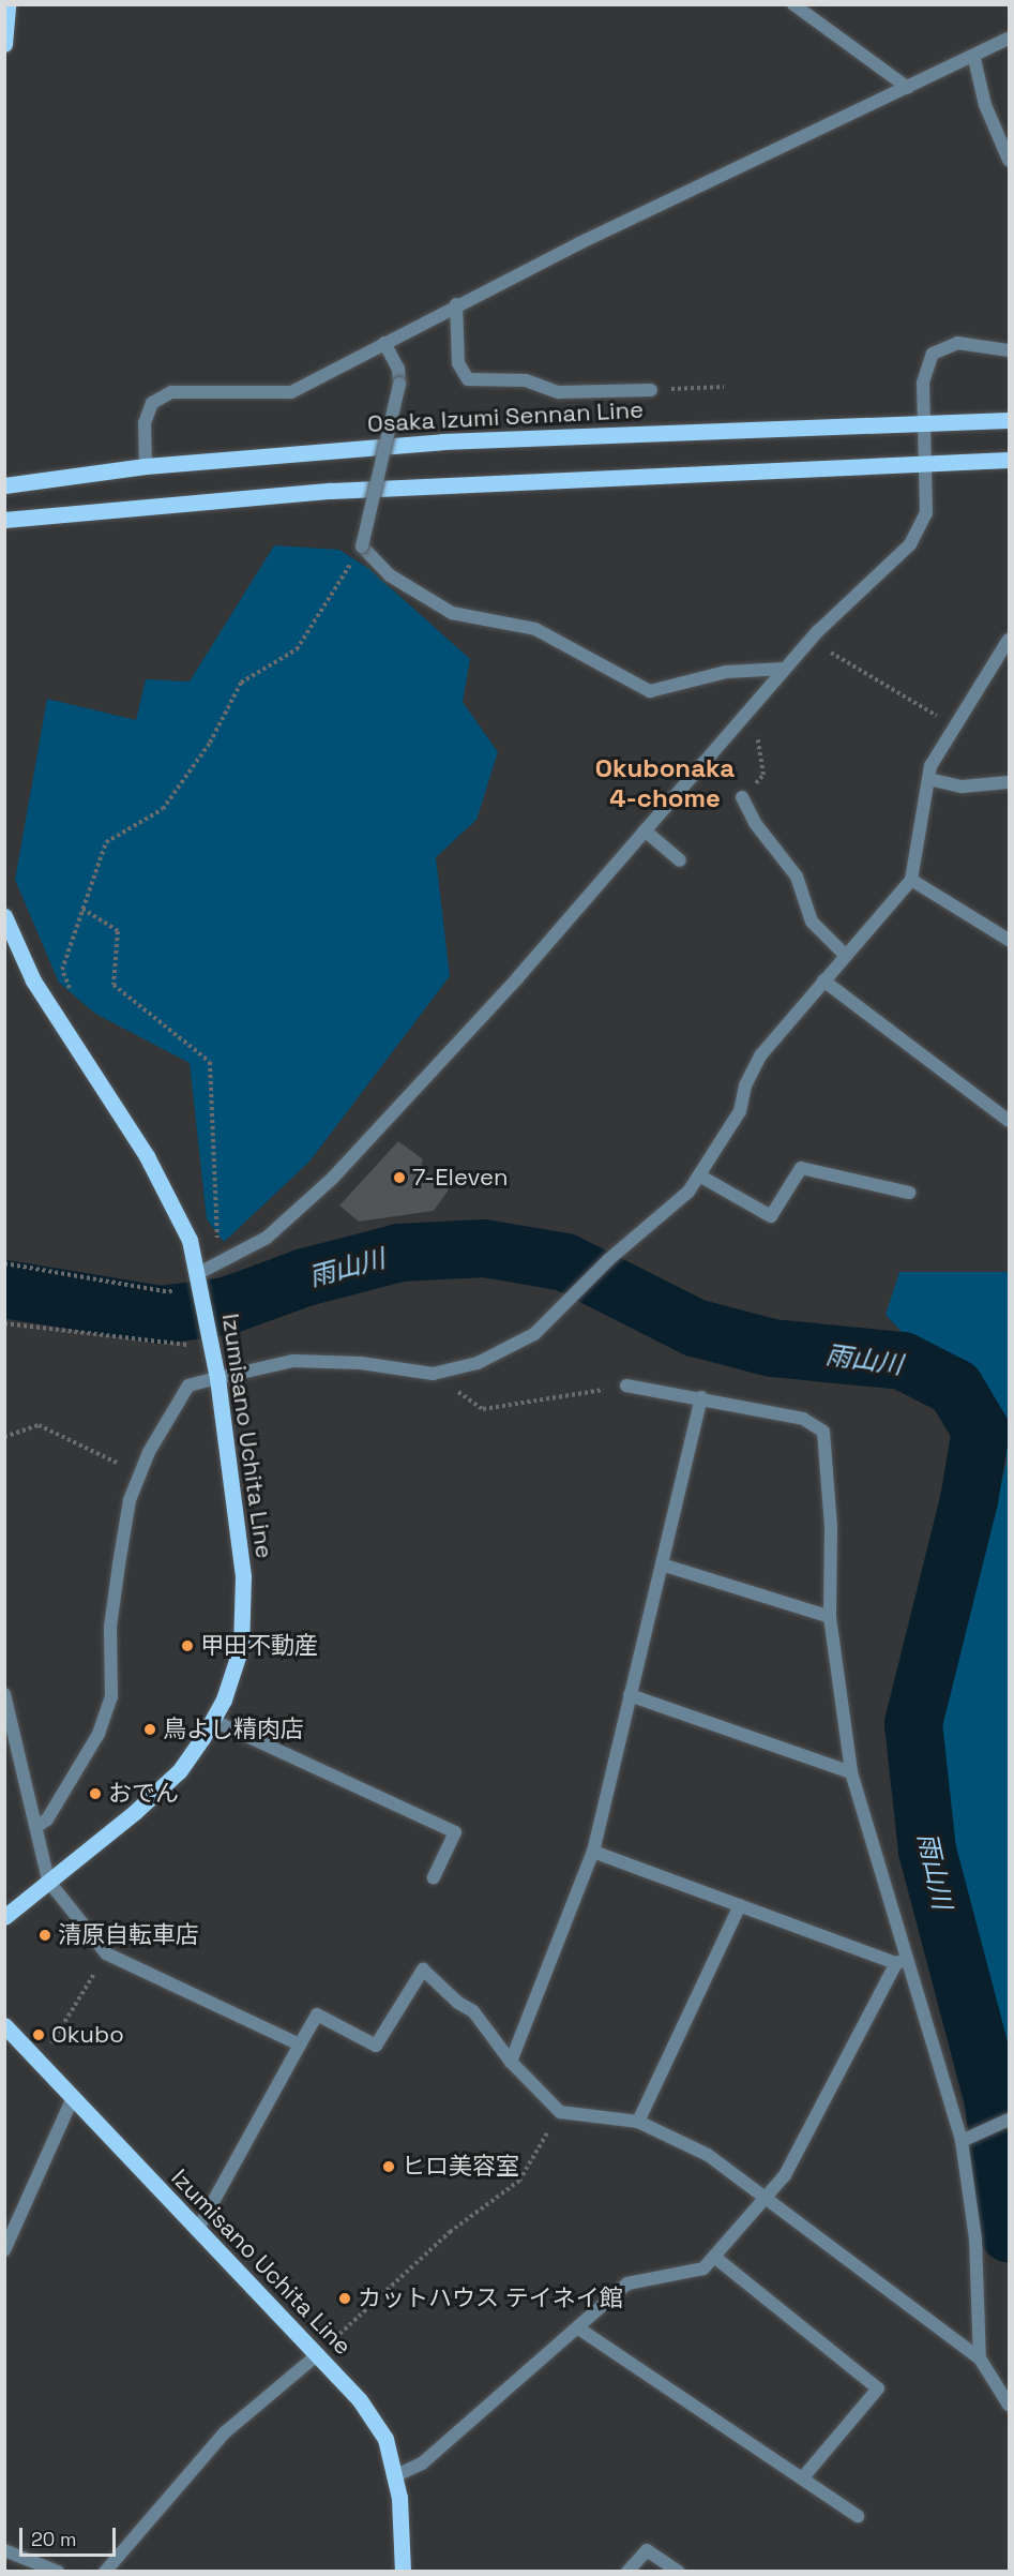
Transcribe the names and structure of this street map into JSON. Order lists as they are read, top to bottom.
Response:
{
  "streets": {
    "main road": ["Osaka Izumi Sennan Line", "Izumisano Uchita Line"]
  },
  "districts": ["Okubonaka 4-chome"],
  "water": ["雨山川"],
  "places": [
    "7-Eleven",
    "甲田不動産",
    "鳥よし精肉店",
    "おでん",
    "清原自転車店",
    "Okubo",
    "ヒロ美容室",
    "カットハウス テイネイ館"
  ],
  "scale_bar": "20 m"
}
